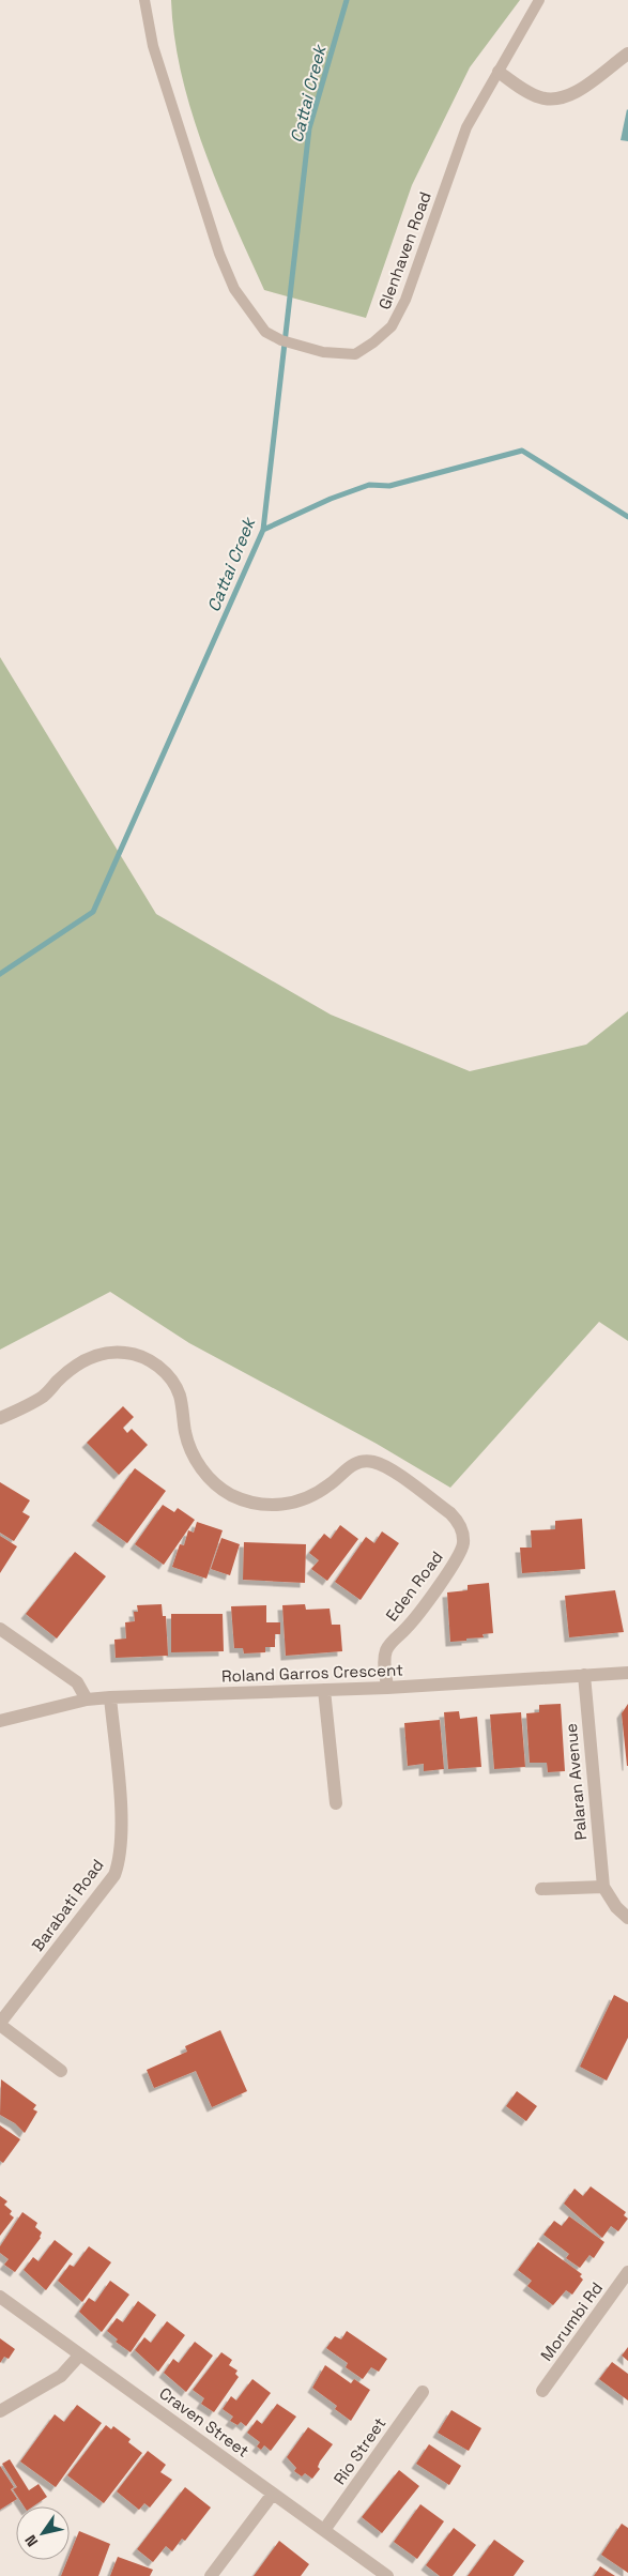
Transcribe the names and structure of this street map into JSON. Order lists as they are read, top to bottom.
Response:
{
  "streets": {
    "street": [
      "Eden Road",
      "Roland Garros Crescent",
      "Palaran Avenue",
      "Barabati Road",
      "Morumbi Rd",
      "Craven Street",
      "Rio Street"
    ],
    "lane": ["Glenhaven Road"]
  },
  "crossings": [
    ["Eden Road", "Roland Garros Crescent"],
    ["Roland Garros Crescent", "Palaran Avenue"],
    ["Roland Garros Crescent", "Barabati Road"],
    ["Craven Street", "Rio Street"]
  ],
  "water": ["Cattai Creek"],
  "north": "bottom left"
}
